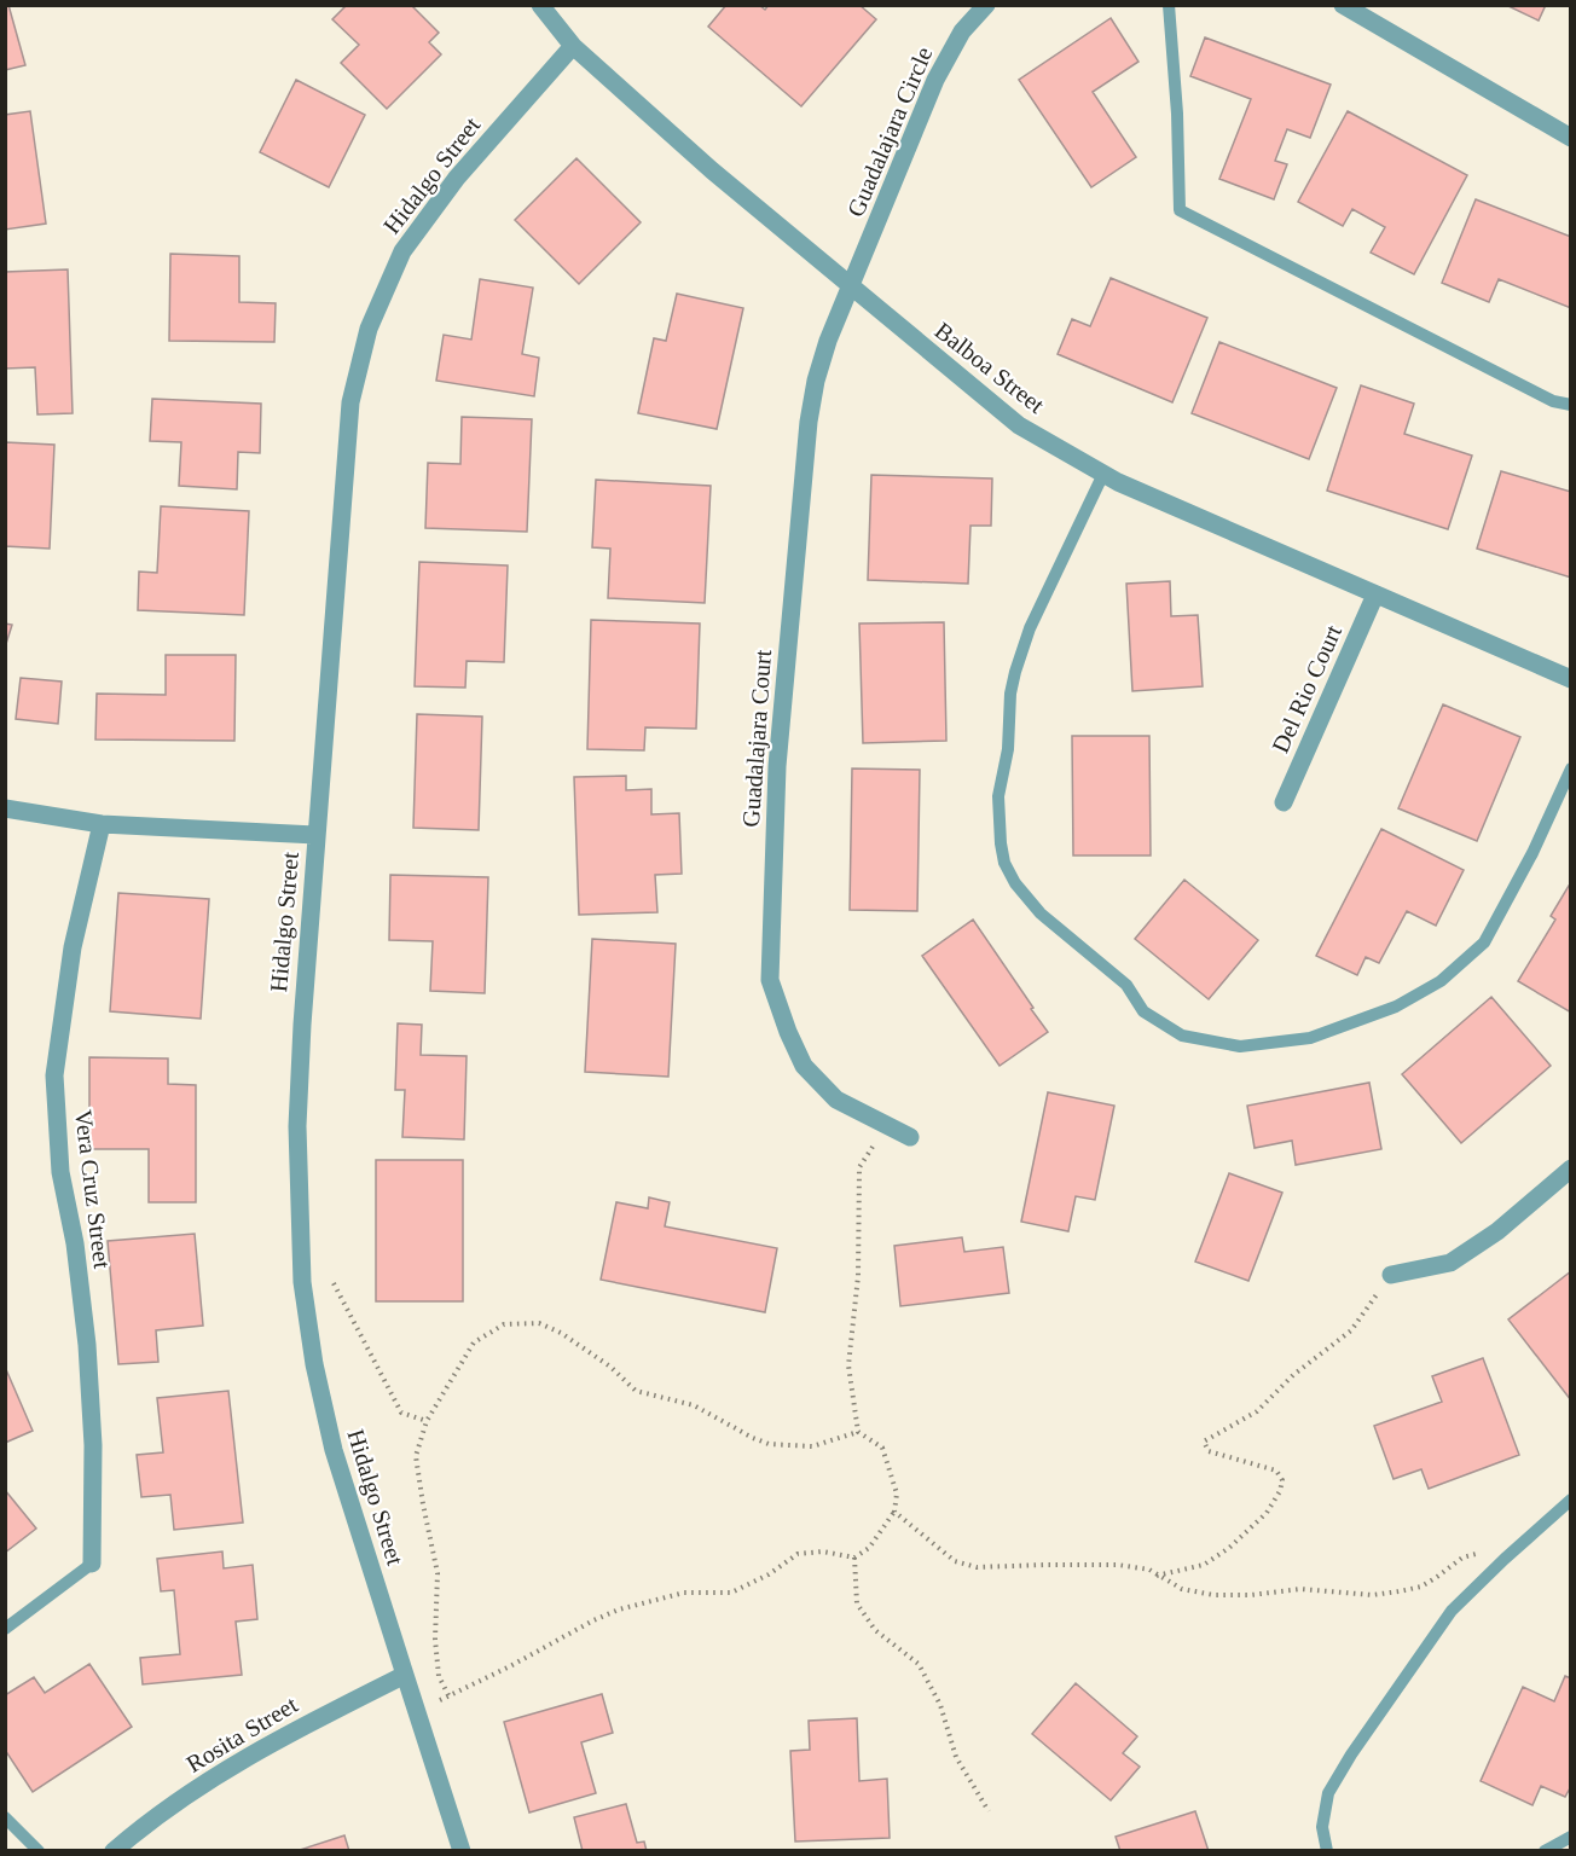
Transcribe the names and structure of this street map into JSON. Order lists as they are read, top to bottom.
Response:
{
  "streets": {
    "street": [
      "Guadalajara Circle",
      "Hidalgo Street",
      "Balboa Street",
      "Del Rio Court",
      "Guadalajara Court",
      "Vera Cruz Street",
      "Rosita Street"
    ]
  },
  "crossings": [
    ["Guadalajara Circle", "Balboa Street"],
    ["Guadalajara Circle", "Guadalajara Court"],
    ["Hidalgo Street", "Balboa Street"],
    ["Hidalgo Street", "Rosita Street"],
    ["Balboa Street", "Del Rio Court"],
    ["Balboa Street", "Guadalajara Court"]
  ]
}
